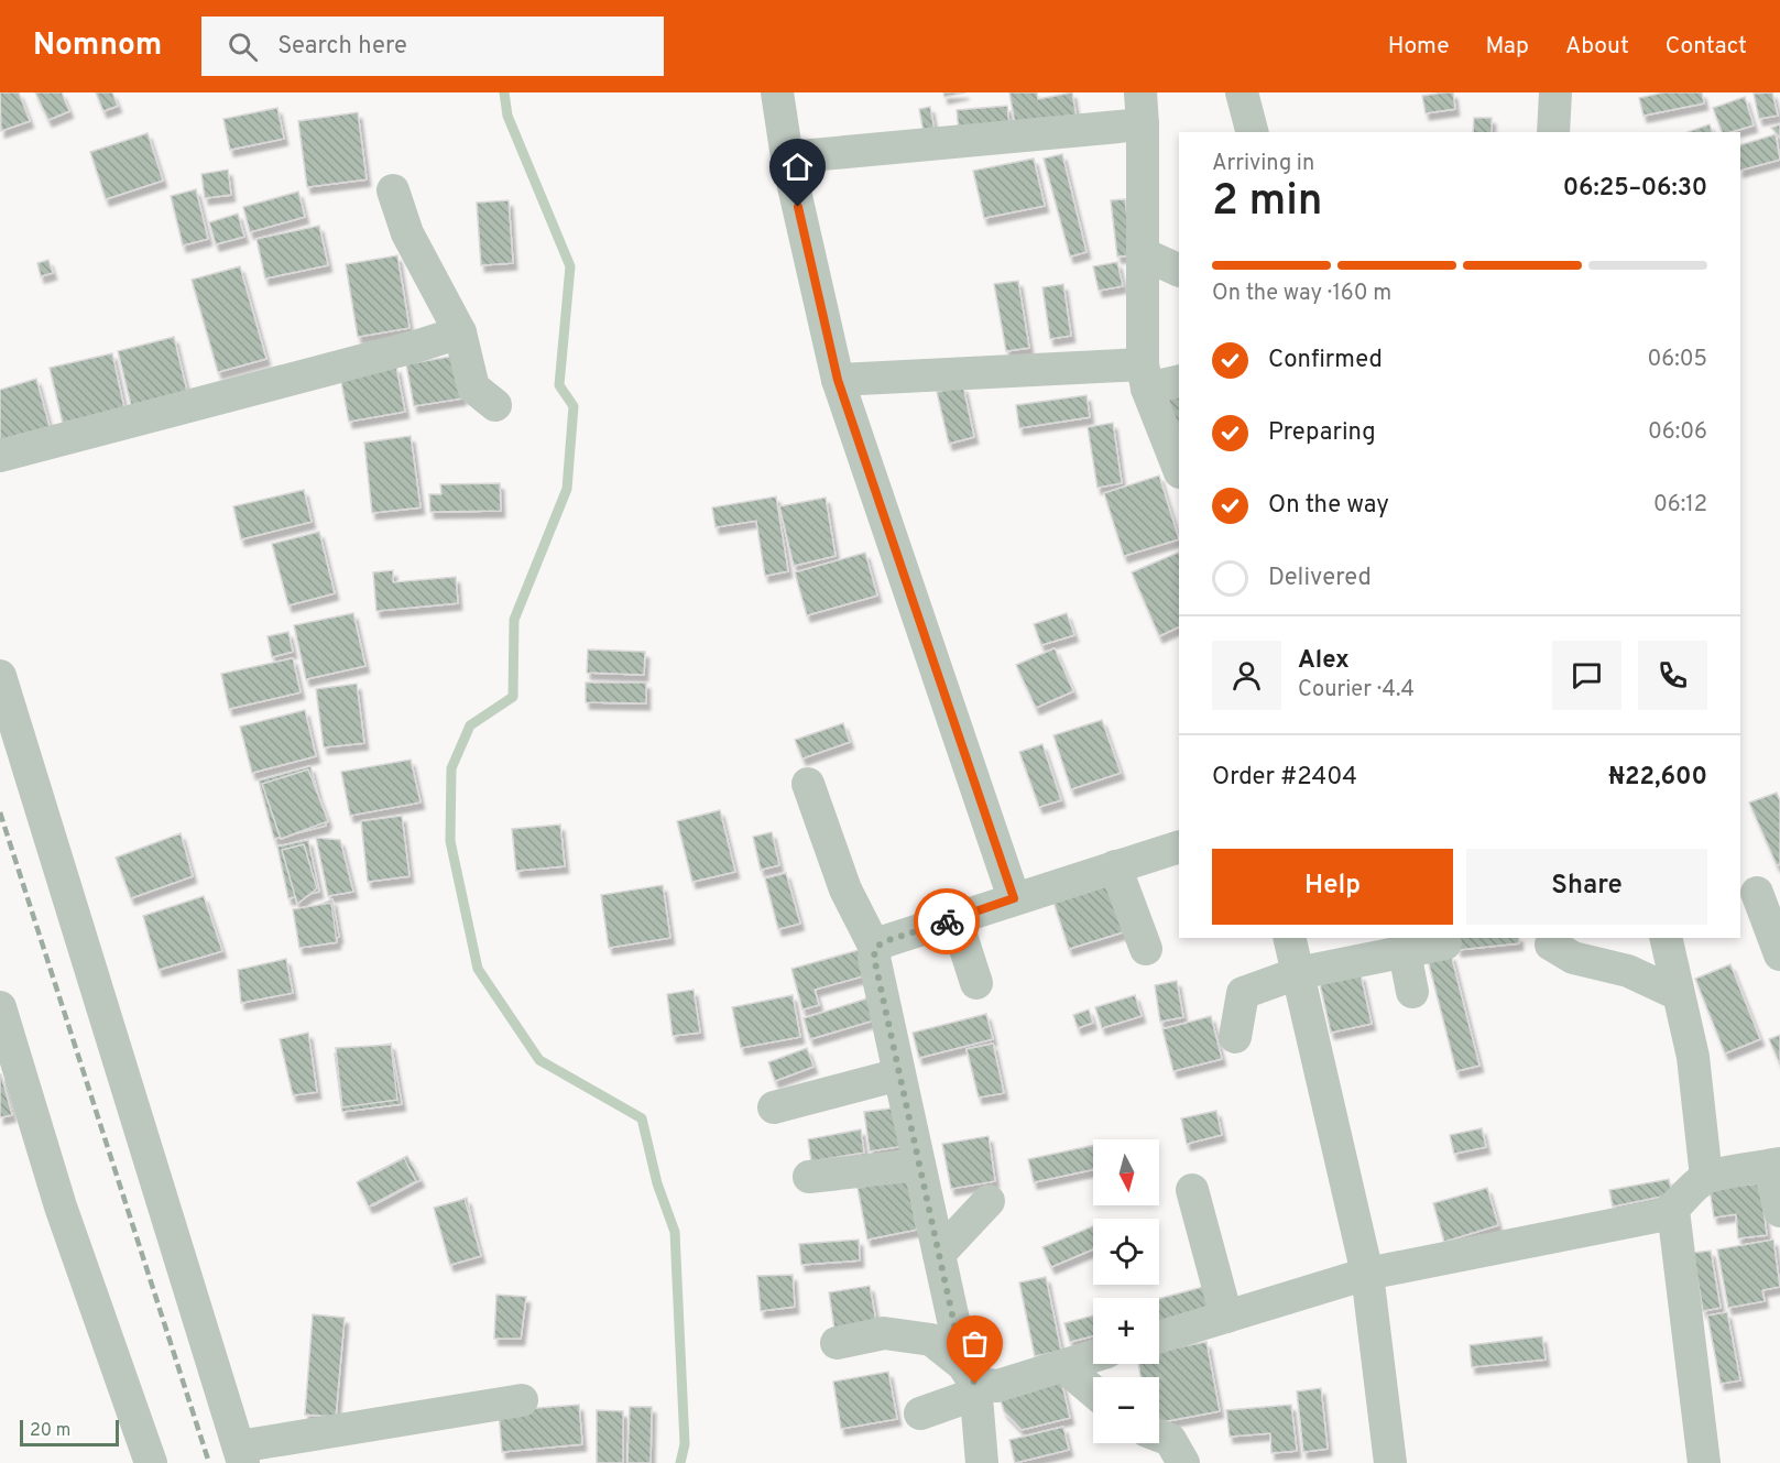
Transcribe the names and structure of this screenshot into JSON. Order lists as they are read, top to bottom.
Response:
{
  "scale_bar": "20 m",
  "north": "bottom",
  "page": {
    "header": "Nomnom",
    "search": "Search here",
    "nav": [
      "Home",
      "Map",
      "About",
      "Contact"
    ],
    "heading": ["2 min", "Arriving in", "06:25–06:30"],
    "panel": [
      "Alex",
      "Courier · 4.4",
      "Order #2404",
      "₦22,600"
    ],
    "bar": "On the way · 160 m",
    "list": [
      ["Confirmed", "06:05"],
      ["Preparing", "06:06"],
      ["On the way", "06:12"],
      "Delivered"
    ],
    "buttons": ["Help", "Share"],
    "map_buttons": ["+", "−"],
    "scale": "20 m"
  }
}
